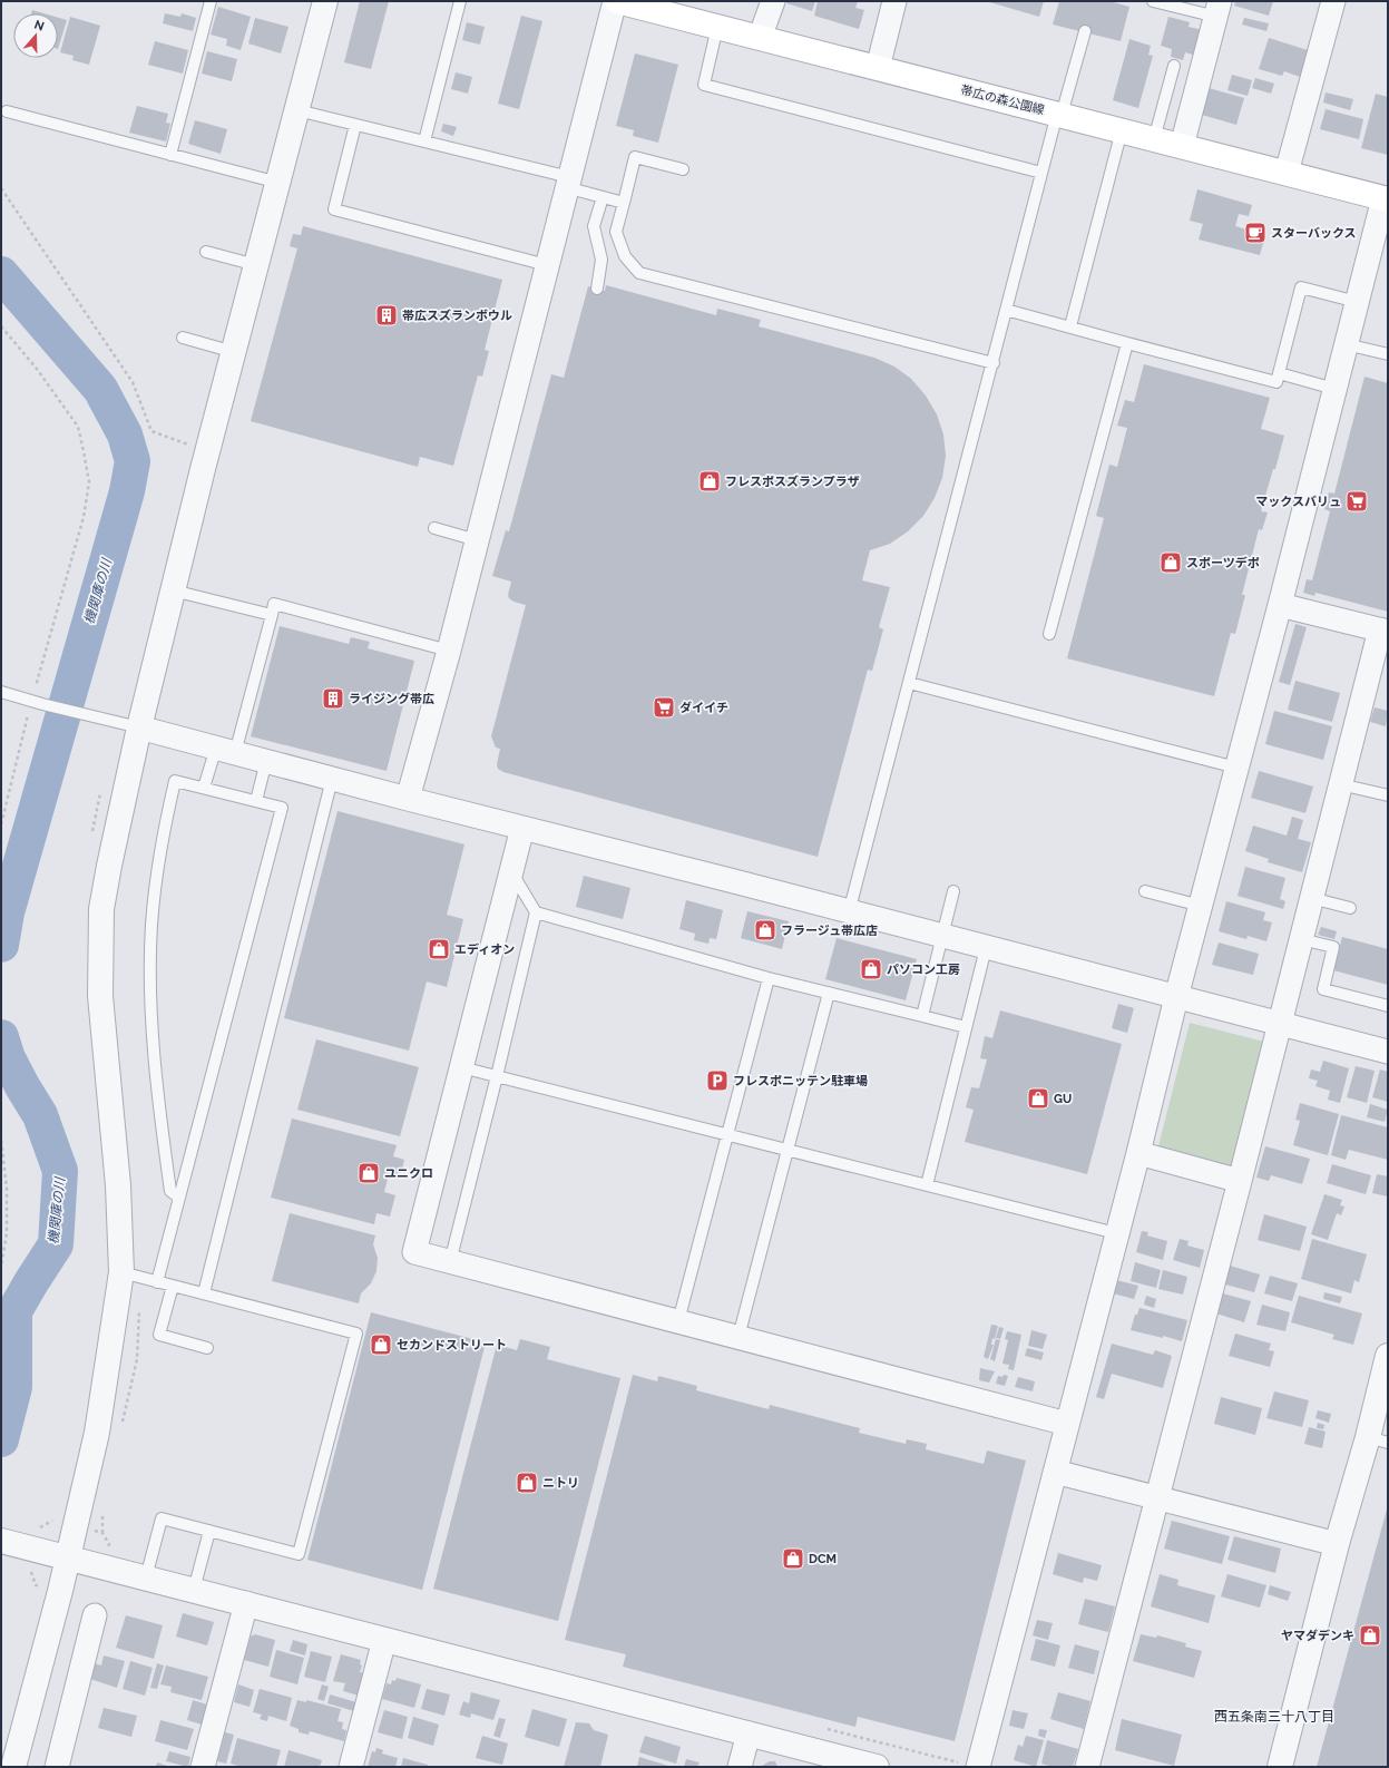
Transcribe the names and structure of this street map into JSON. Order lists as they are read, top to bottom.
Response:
{
  "streets": {
    "main road": ["帯広の森公園線"]
  },
  "districts": ["西五条南三十八丁目"],
  "water": ["機関庫の川"],
  "places": {
    "cafe": ["スターバックス"],
    "building": ["帯広スズランボウル", "ライジング帯広"],
    "shop": [
      "フレスポスズランプラザ",
      "スポーツデポ",
      "フラージュ帯広店",
      "エディオン",
      "パソコン工房",
      "GU",
      "ユニクロ",
      "セカンドストリート",
      "ニトリ",
      "DCM",
      "ヤマダデンキ"
    ],
    "supermarket": ["マックスバリュ", "ダイイチ"],
    "parking": ["フレスポニッテン駐車場"]
  },
  "north": "top"
}
